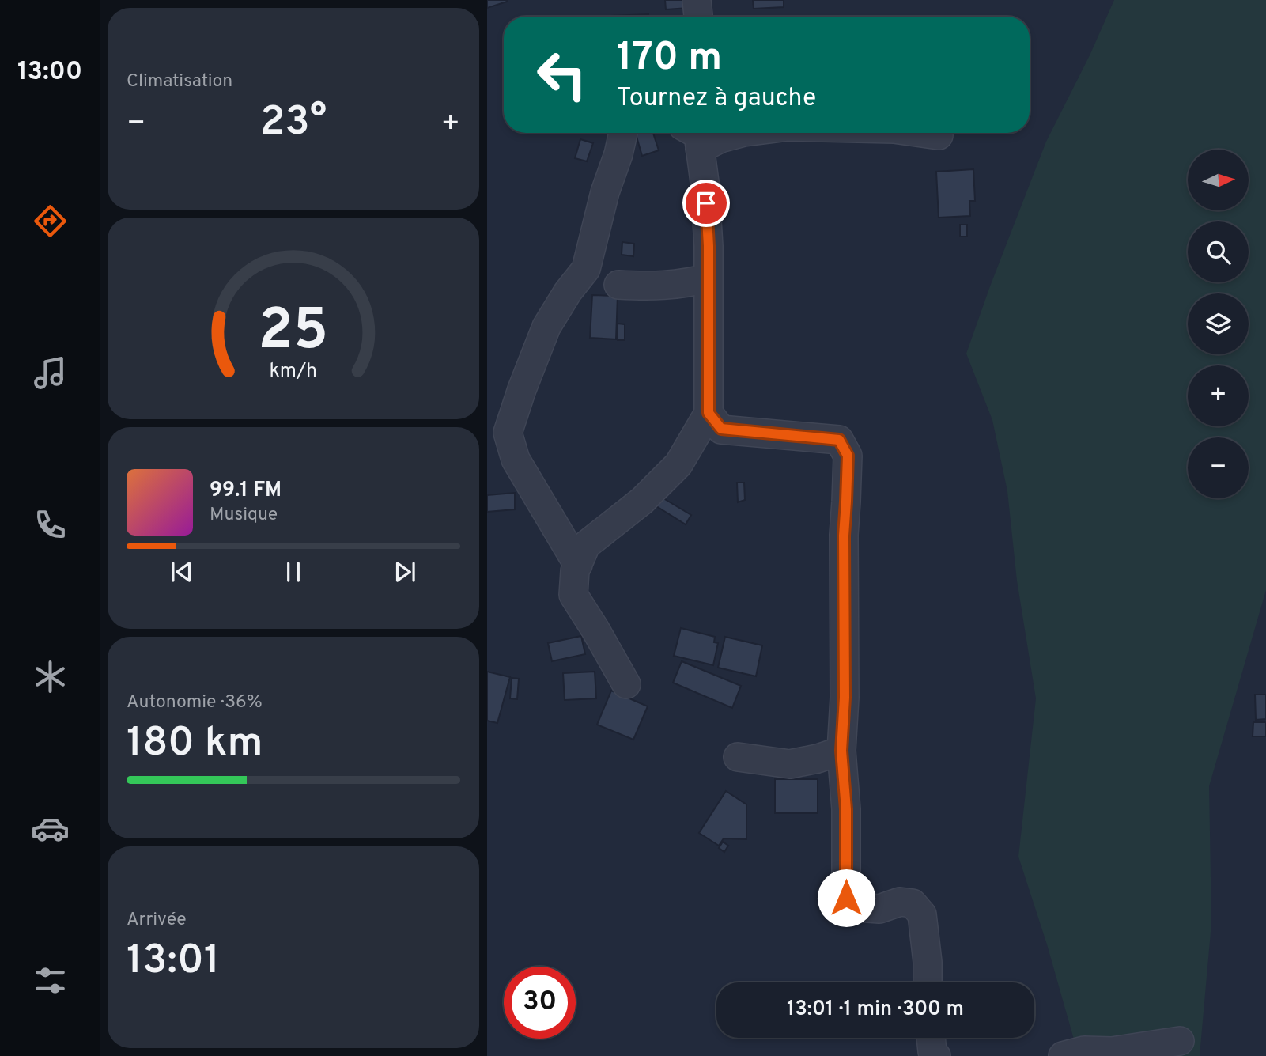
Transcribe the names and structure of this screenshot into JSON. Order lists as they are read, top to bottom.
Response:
{
  "north": "right",
  "page": {
    "tabs": "13:00",
    "tile": [
      "Climatisation",
      ["Autonomie · 36%", "180 km"],
      ["Arrivée", "13:01"]
    ],
    "turn": ["170 m", "Tournez à gauche"],
    "heat": ["−", "23°", "+"],
    "map_buttons": ["+", "−"],
    "song": ["99.1 FM", "Musique"],
    "limit": "30",
    "trip": "13:01 · 1 min · 300 m",
    "gauge": ["25", "km/h"]
  }
}
